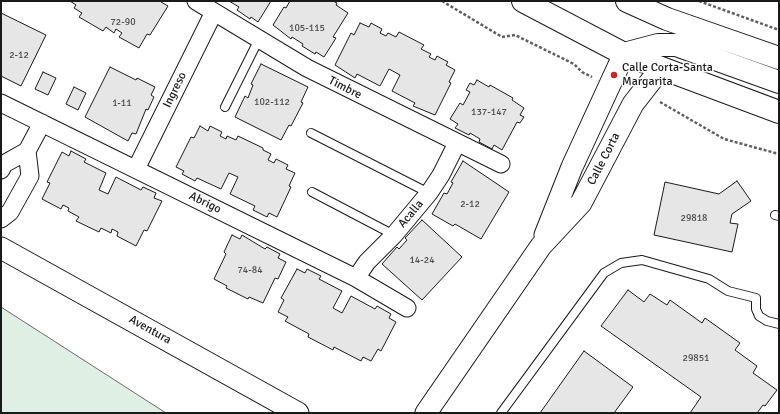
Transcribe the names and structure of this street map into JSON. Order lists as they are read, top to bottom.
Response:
{
  "streets": {
    "street": [
      "Timbre",
      "Ingreso",
      "Calle Corta",
      "Abrigo",
      "Acalla",
      "Aventura"
    ]
  },
  "crossings": [
    ["Timbre", "Ingreso"],
    ["Timbre", "Acalla"],
    ["Ingreso", "Abrigo"],
    ["Abrigo", "Acalla"]
  ],
  "places": ["Calle Corta-Santa Margarita"],
  "house_numbers": [
    "72-90",
    "105-115",
    "2-12",
    "102-112",
    "1-11",
    "137-147",
    "2-12",
    "29818",
    "14-24",
    "74-84",
    "29851"
  ]
}
